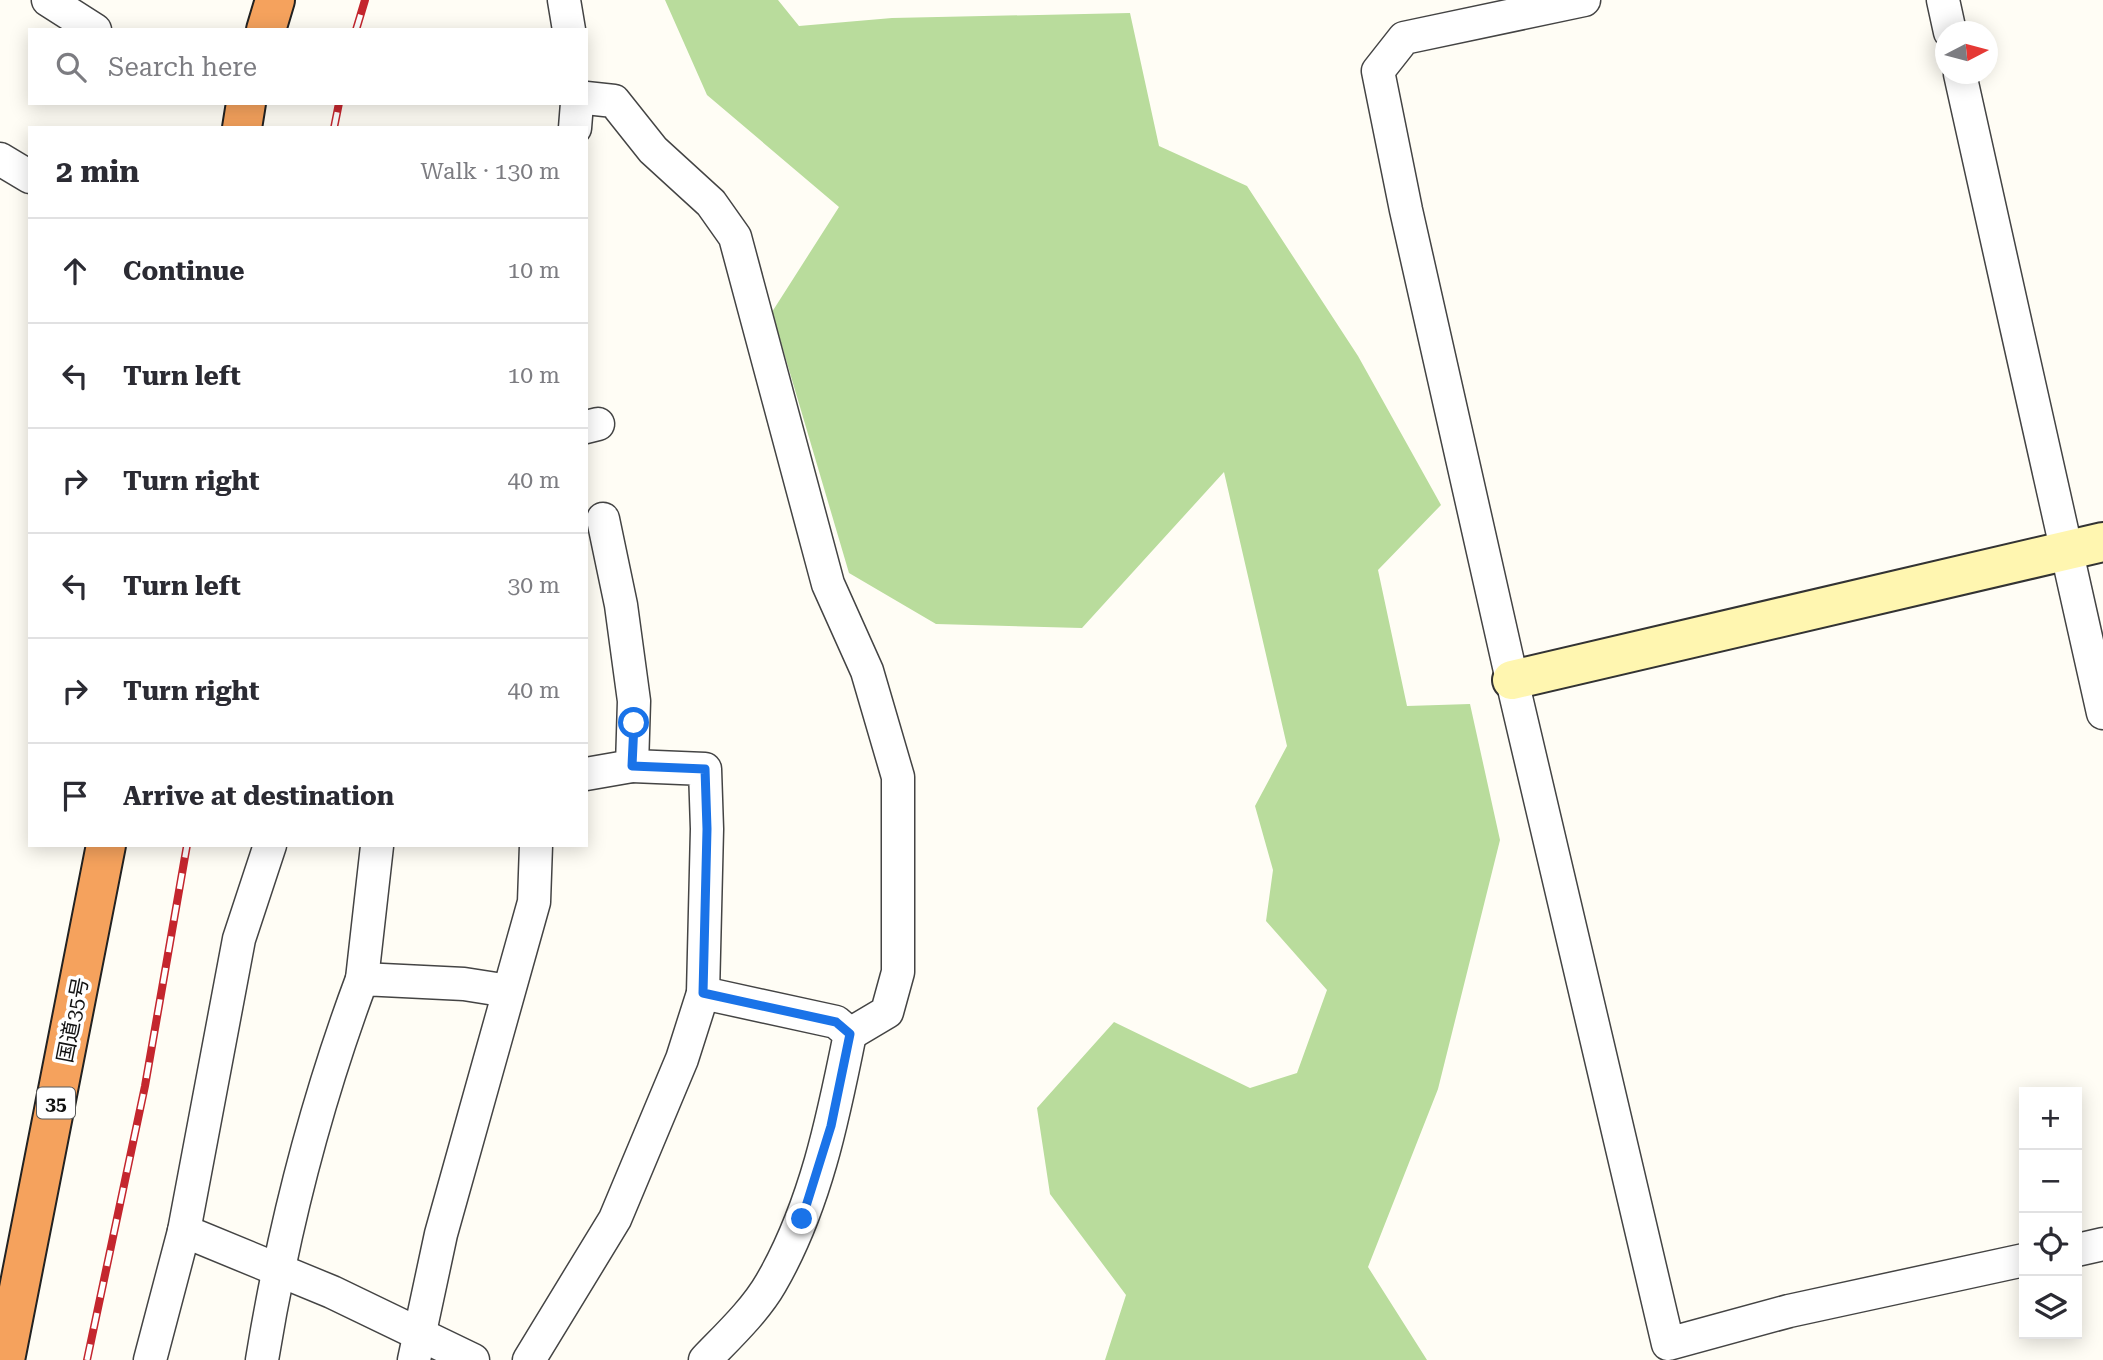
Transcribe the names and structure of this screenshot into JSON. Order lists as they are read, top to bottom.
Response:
{
  "streets": {
    "highway": ["国道35号", "35"]
  },
  "north": "right",
  "page": {
    "search": "Search here",
    "heading": ["2 min", "Walk · 130 m"],
    "list": [
      ["Continue", "10 m"],
      ["Turn left", "10 m"],
      ["Turn right", "40 m"],
      ["Turn left", "30 m"],
      ["Turn right", "40 m"],
      "Arrive at destination"
    ],
    "map_buttons": ["+", "−"]
  }
}
